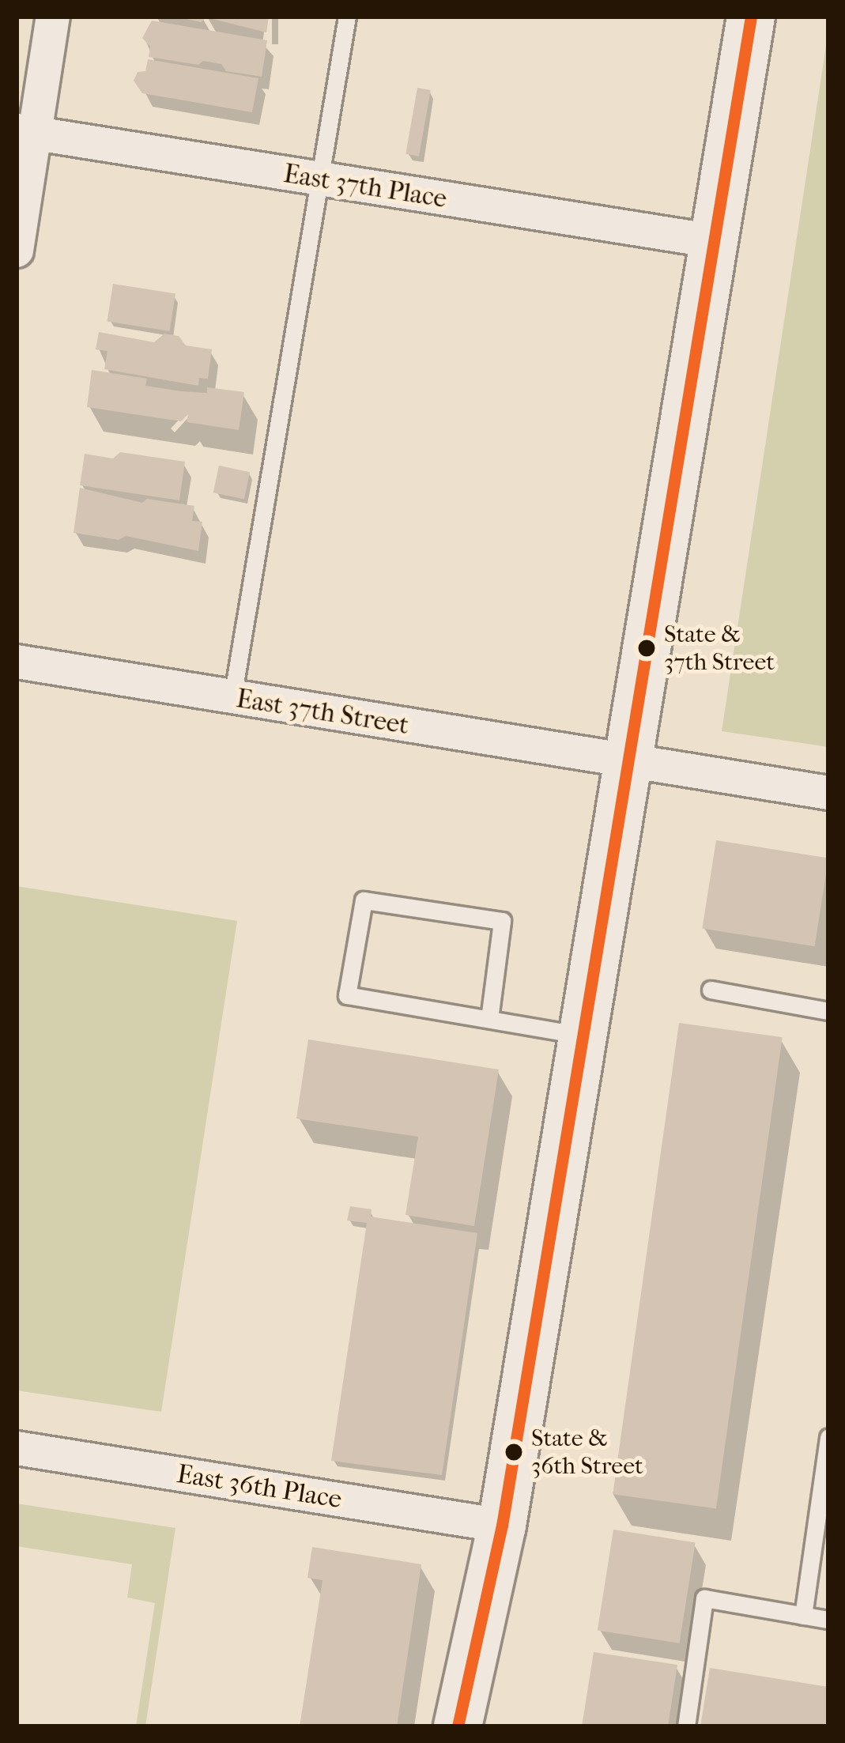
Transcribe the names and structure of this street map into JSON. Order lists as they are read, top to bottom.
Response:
{
  "streets": {
    "street": ["East 37th Place", "East 37th Street", "East 36th Place"]
  },
  "places": ["State & 37th Street", "State & 36th Street"]
}
